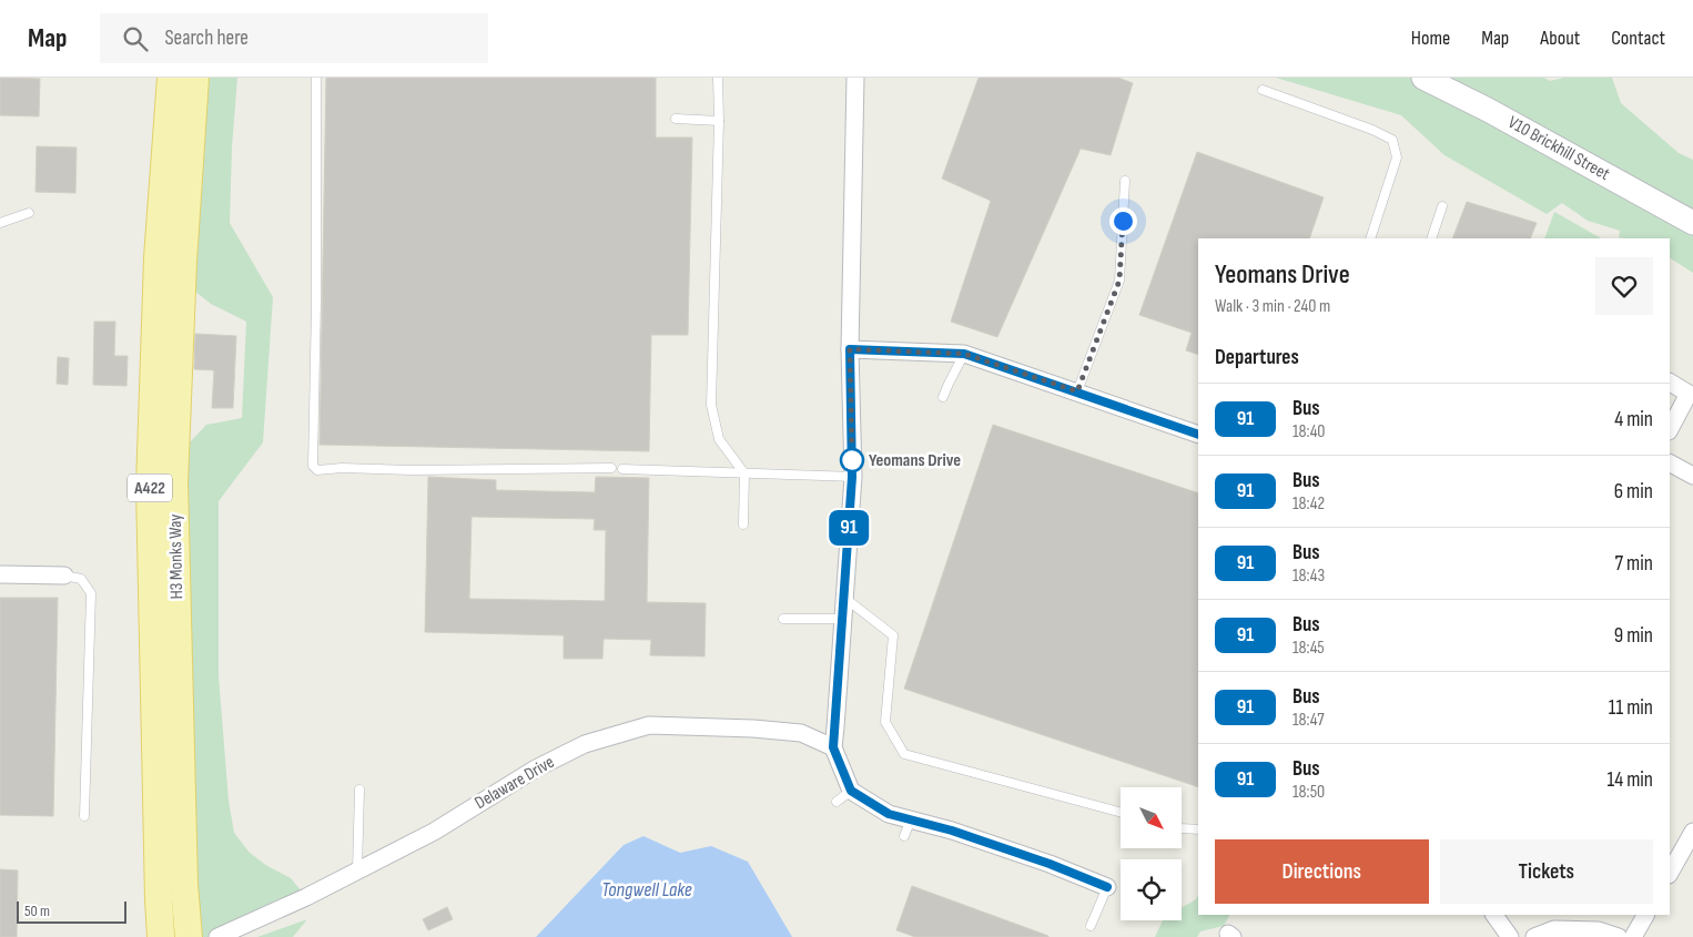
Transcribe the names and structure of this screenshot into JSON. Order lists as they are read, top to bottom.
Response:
{
  "streets": {
    "main road": ["A422", "H3 Monks Way"],
    "street": ["V10 Brickhill Street", "Delaware Drive"]
  },
  "water": ["Tongwell Lake"],
  "places": ["Yeomans Drive"],
  "lines": ["bus line 91"],
  "scale_bar": "50 m",
  "north": "bottom right",
  "page": {
    "header": "Map",
    "search": "Search here",
    "nav": [
      "Home",
      "Map",
      "About",
      "Contact"
    ],
    "on_map": "91",
    "heading": [
      ["Yeomans Drive", "Walk · 3 min · 240 m"],
      "Departures"
    ],
    "list": [
      {
        "mark": "91",
        "name": "Bus",
        "note": "18:40",
        "value": "4 min"
      },
      {
        "mark": "91",
        "name": "Bus",
        "note": "18:42",
        "value": "6 min"
      },
      {
        "mark": "91",
        "name": "Bus",
        "note": "18:43",
        "value": "7 min"
      },
      {
        "mark": "91",
        "name": "Bus",
        "note": "18:45",
        "value": "9 min"
      },
      {
        "mark": "91",
        "name": "Bus",
        "note": "18:47",
        "value": "11 min"
      },
      {
        "mark": "91",
        "name": "Bus",
        "note": "18:50",
        "value": "14 min"
      }
    ],
    "buttons": ["Directions", "Tickets"],
    "scale": "50 m"
  }
}
